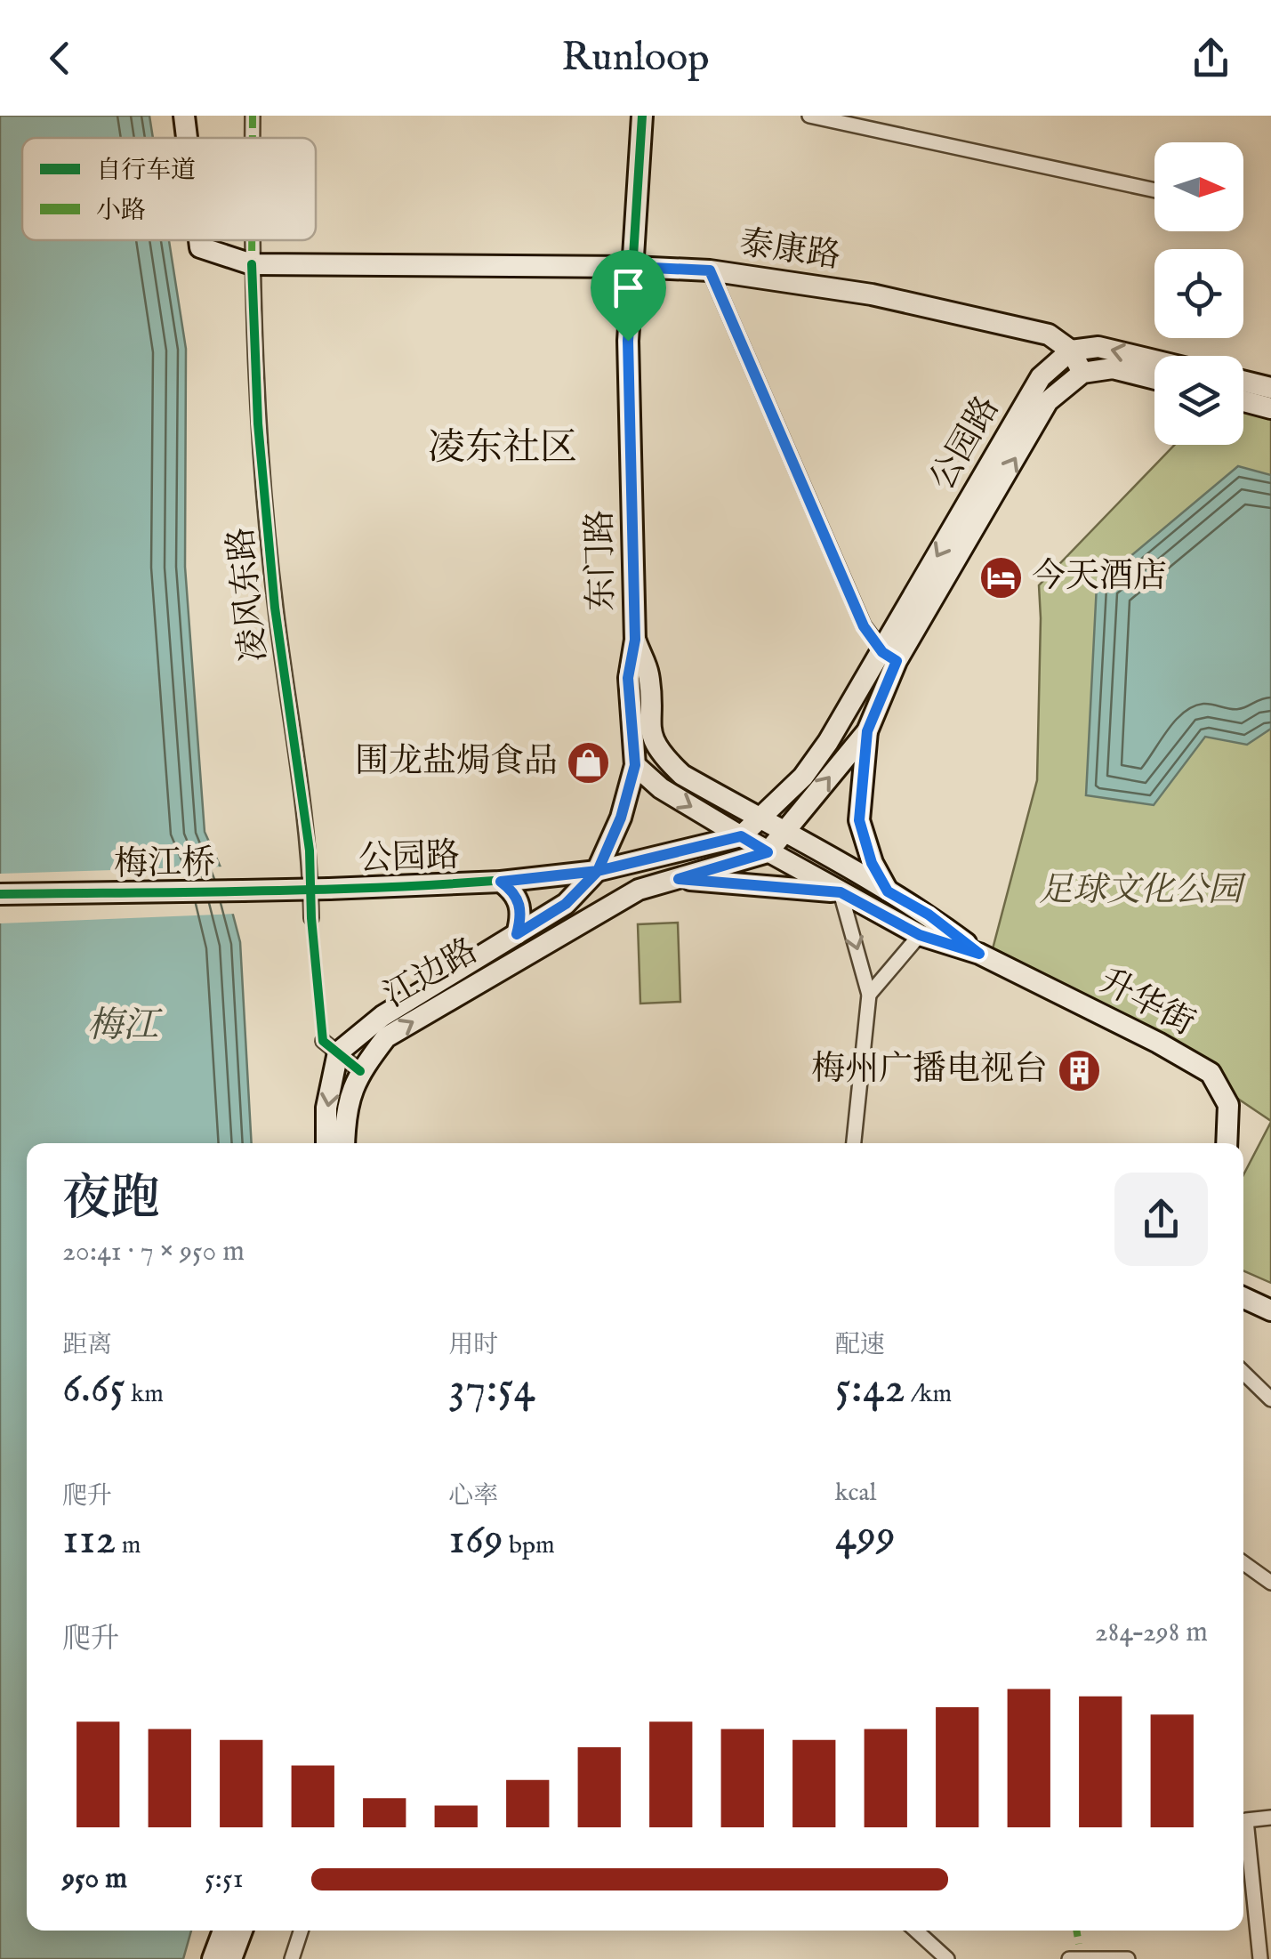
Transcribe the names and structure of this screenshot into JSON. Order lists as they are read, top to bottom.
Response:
{
  "streets": {
    "street": [
      "泰康路",
      "公园路",
      "东门路",
      "凌风东路",
      "梅江桥",
      "江边路",
      "升华街"
    ]
  },
  "crossings": [
    ["泰康路", "公园路"],
    ["泰康路", "东门路"],
    ["泰康路", "凌风东路"],
    ["公园路", "东门路"],
    ["公园路", "梅江桥"],
    ["公园路", "江边路"],
    ["公园路", "升华街"],
    ["东门路", "江边路"],
    ["东门路", "升华街"],
    ["江边路", "升华街"]
  ],
  "districts": ["凌东社区"],
  "water": ["梅江"],
  "parks": ["足球文化公园"],
  "places": {
    "hotel": ["今天酒店"],
    "shop": ["围龙盐焗食品"],
    "building": ["梅州广播电视台"]
  },
  "legend": ["自行车道", "小路"],
  "north": "right",
  "page": {
    "header": "Runloop",
    "heading": ["夜跑", "20:41 · 7 × 950 m"],
    "stats": [
      ["距离", "6.65 km"],
      ["用时", "37:54"],
      ["配速", "5:42 /km"],
      ["爬升", "112 m"],
      ["心率", "169 bpm"],
      ["kcal", "499"]
    ],
    "chart": ["爬升", "284–298 m"],
    "list": [
      {
        "name": "950 m",
        "note": "5:51"
      }
    ]
  }
}
